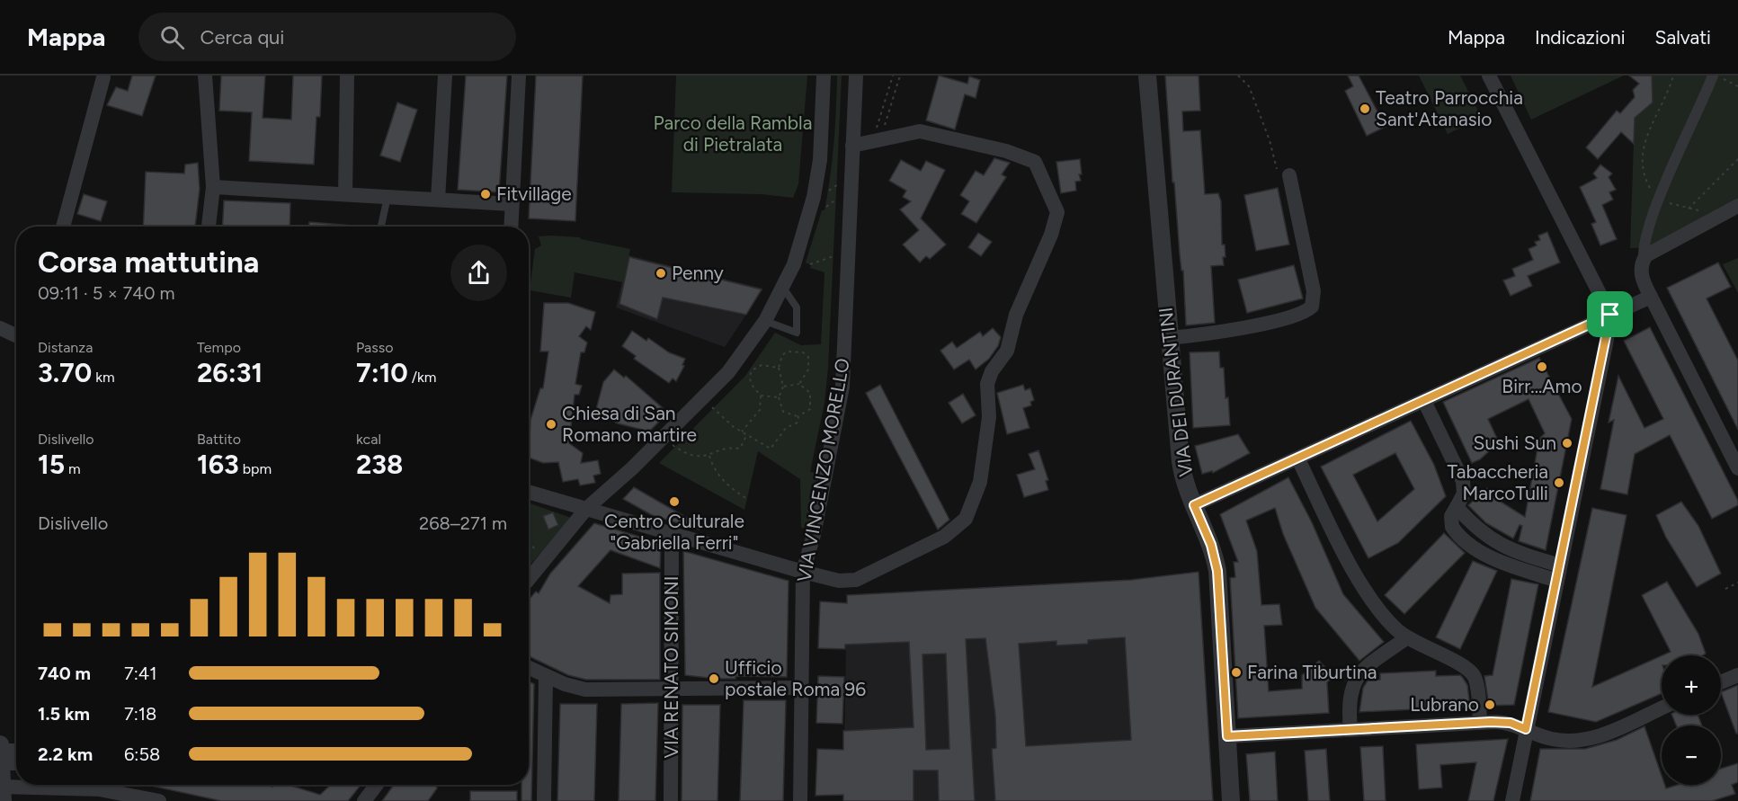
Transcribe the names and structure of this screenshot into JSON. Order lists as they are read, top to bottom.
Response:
{
  "streets": {
    "street": ["VIA DEI DURANTINI", "VIA VINCENZO MORELLO", "VIA RENATO SIMONI"]
  },
  "parks": ["Parco della Rambla di Pietralata"],
  "places": [
    "Teatro Parrocchia Sant'Atanasio",
    "Fitvillage",
    "Penny",
    "Birr...Amo",
    "Chiesa di San Romano martire",
    "Sushi Sun",
    "Tabaccheria MarcoTulli",
    "Centro Culturale \"Gabriella Ferri\"",
    "Farina Tiburtina",
    "Ufficio postale Roma 96",
    "Lubrano"
  ],
  "page": {
    "header": "Mappa",
    "search": "Cerca qui",
    "nav": ["Mappa", "Indicazioni", "Salvati"],
    "heading": ["Corsa mattutina", "09:11 · 5 × 740 m"],
    "stats": [
      ["Distanza", "3.70 km"],
      ["Tempo", "26:31"],
      ["Passo", "7:10 /km"],
      ["Dislivello", "15 m"],
      ["Battito", "163 bpm"],
      ["kcal", "238"]
    ],
    "chart": ["Dislivello", "268–271 m"],
    "list": [
      {
        "name": "740 m",
        "note": "7:41"
      },
      {
        "name": "1.5 km",
        "note": "7:18"
      },
      {
        "name": "2.2 km",
        "note": "6:58"
      }
    ],
    "map_buttons": ["+", "−"]
  }
}
